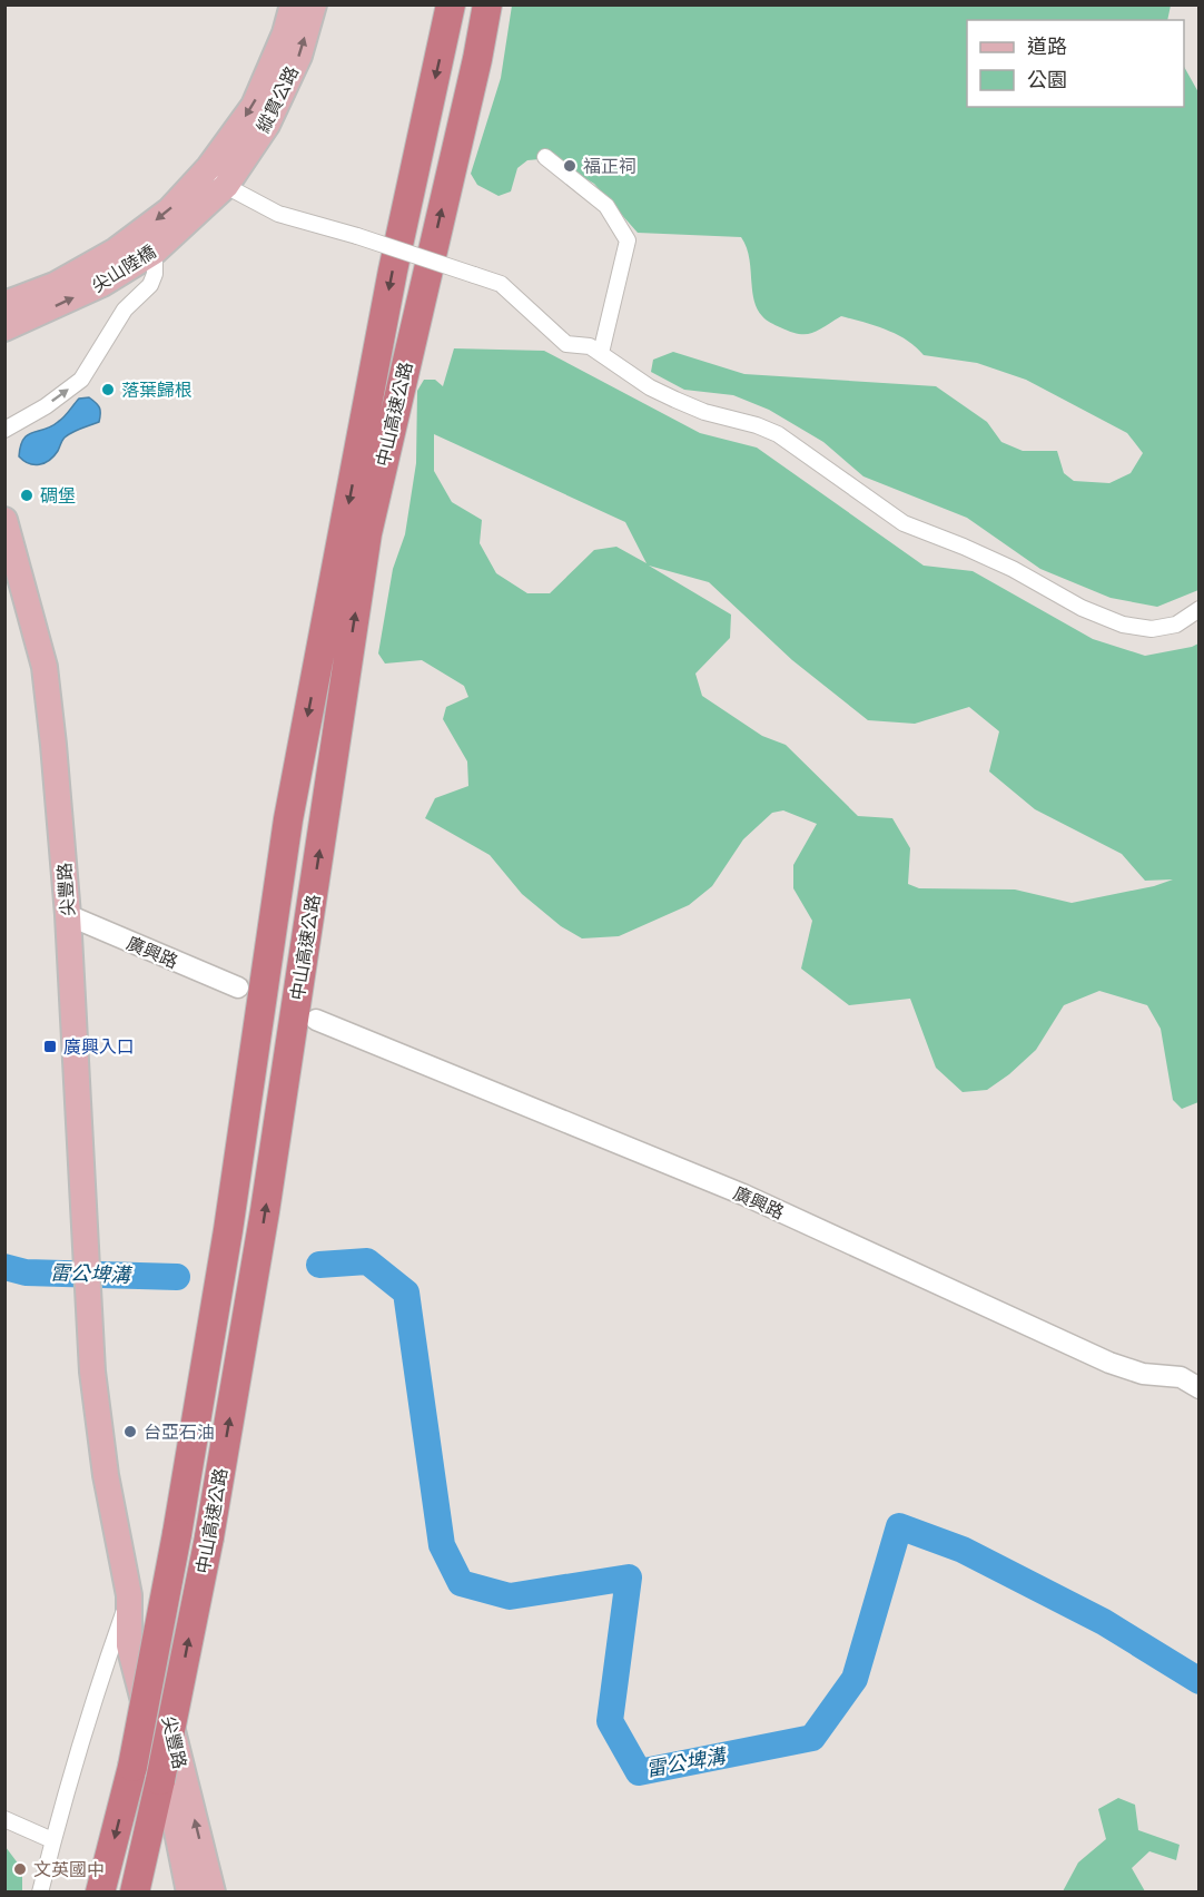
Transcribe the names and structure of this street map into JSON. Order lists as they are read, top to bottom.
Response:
{
  "streets": {
    "highway": ["中山高速公路"],
    "main road": ["縱貫公路", "尖山陸橋", "尖豐路"],
    "street": ["廣興路"]
  },
  "crossings": [
    ["縱貫公路", "尖山陸橋"],
    ["尖豐路", "廣興路"]
  ],
  "water": ["雷公埤溝"],
  "places": {
    "other": [
      "福正祠",
      "落葉歸根",
      "碉堡",
      "台亞石油",
      "文英國中"
    ],
    "transit": ["廣興入口"]
  },
  "legend": ["道路", "公園"]
}
